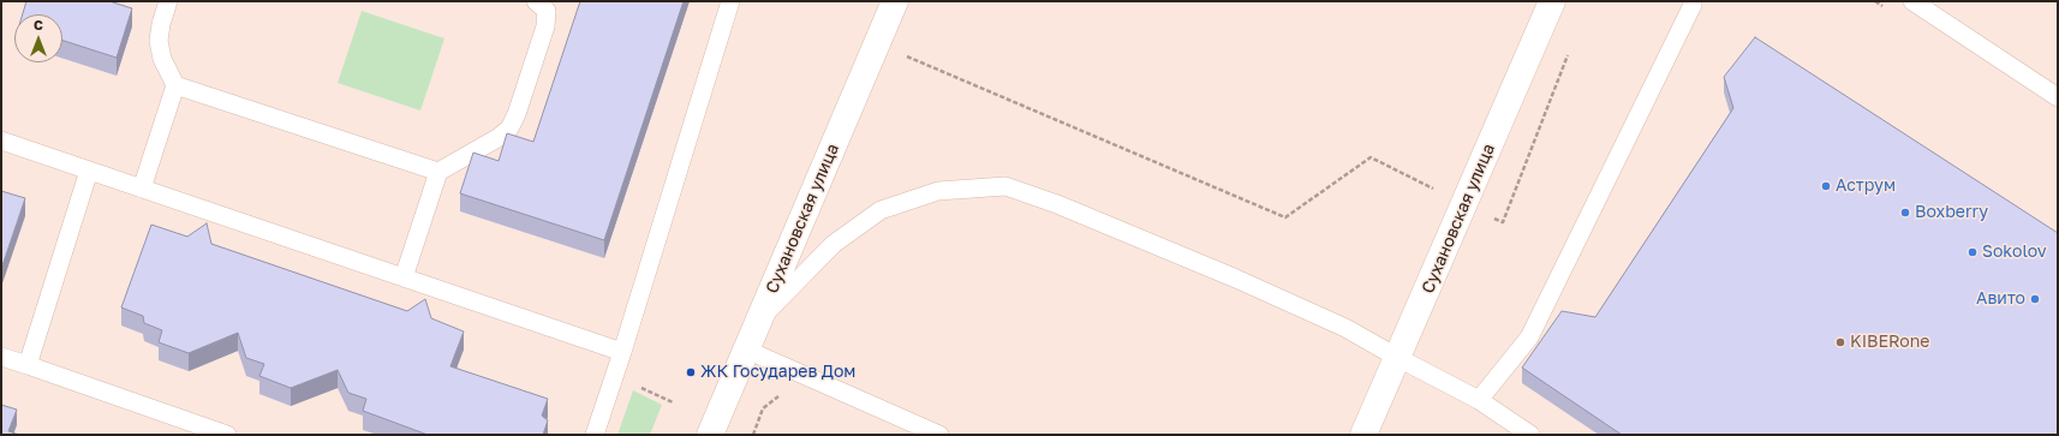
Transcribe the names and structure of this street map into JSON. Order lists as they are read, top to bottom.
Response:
{
  "streets": {
    "street": ["Сухановская улица"]
  },
  "places": [
    "Аструм",
    "Boxberry",
    "Sokolov",
    "Авито",
    "KIBERone",
    "ЖК Государев Дом"
  ],
  "north": "top"
}
